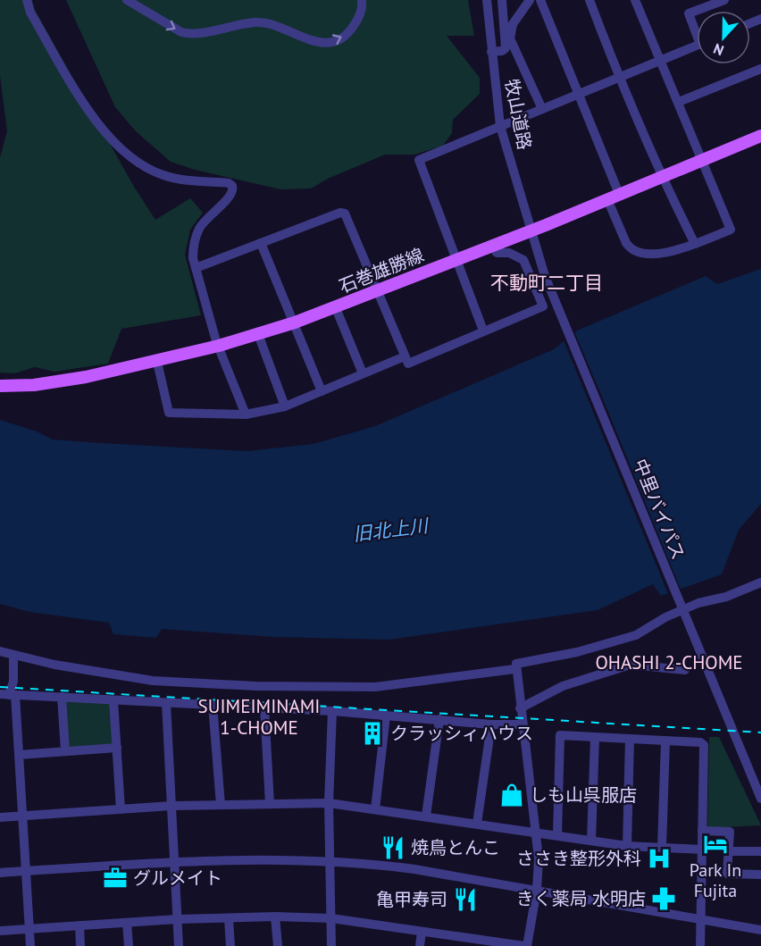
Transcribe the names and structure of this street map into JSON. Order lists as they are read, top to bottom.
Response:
{
  "streets": {
    "main road": ["石巻雄勝線"],
    "street": ["牧山道路", "中里バイパス"]
  },
  "crossings": [
    ["牧山道路", "石巻雄勝線"],
    ["牧山道路", "中里バイパス"],
    ["石巻雄勝線", "中里バイパス"]
  ],
  "districts": ["不動町二丁目", "OHASHI 2-CHOME", "SUIMEIMINAMI 1-CHOME"],
  "water": ["旧北上川"],
  "places": {
    "building": ["クラッシィハウス"],
    "shop": ["しも山呉服店"],
    "hotel": ["Park In Fujita"],
    "restaurant": ["焼鳥とんこ", "亀甲寿司"],
    "hospital": ["ささき整形外科"],
    "office": ["グルメイト"],
    "pharmacy": ["きく薬局 水明店"]
  },
  "north": "bottom"
}
